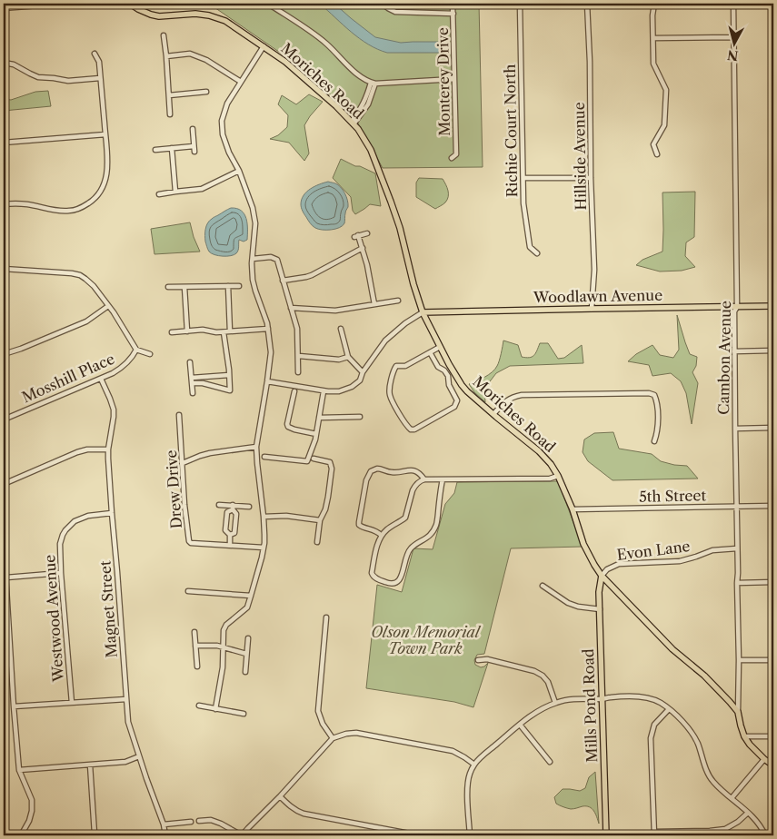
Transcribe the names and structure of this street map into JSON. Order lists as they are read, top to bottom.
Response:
{
  "streets": {
    "main road": ["Moriches Road", "Woodlawn Avenue", "Mills Pond Road"],
    "street": [
      "Monterey Drive",
      "Richie Court North",
      "Hillside Avenue",
      "Cambon Avenue",
      "Mosshill Place",
      "Drew Drive",
      "5th Street",
      "Evon Lane",
      "Magnet Street",
      "Westwood Avenue"
    ]
  },
  "crossings": [
    ["Moriches Road", "Woodlawn Avenue"],
    ["Moriches Road", "Cambon Avenue"],
    ["Moriches Road", "5th Street"],
    ["Moriches Road", "Evon Lane"],
    ["Moriches Road", "Mills Pond Road"],
    ["Hillside Avenue", "Woodlawn Avenue"],
    ["Woodlawn Avenue", "Cambon Avenue"],
    ["Cambon Avenue", "5th Street"],
    ["Cambon Avenue", "Evon Lane"],
    ["Mosshill Place", "Magnet Street"],
    ["Evon Lane", "Mills Pond Road"],
    ["Magnet Street", "Westwood Avenue"]
  ],
  "parks": ["Olson Memorial Town Park"],
  "north": "bottom"
}
